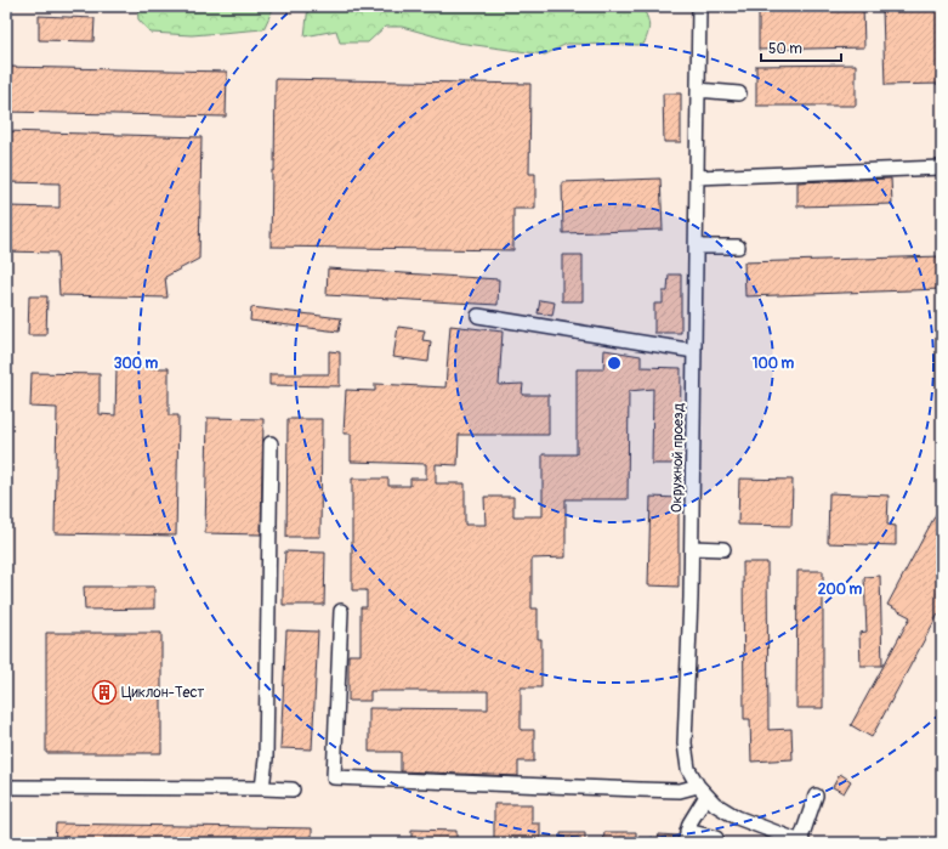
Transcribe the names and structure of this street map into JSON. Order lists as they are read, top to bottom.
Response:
{
  "streets": {
    "street": ["Окружной проезд"]
  },
  "places": {
    "building": ["Циклон-Тест"]
  },
  "scale_bar": "50 m",
  "rings": ["100 m", "300 m", "200 m"]
}
